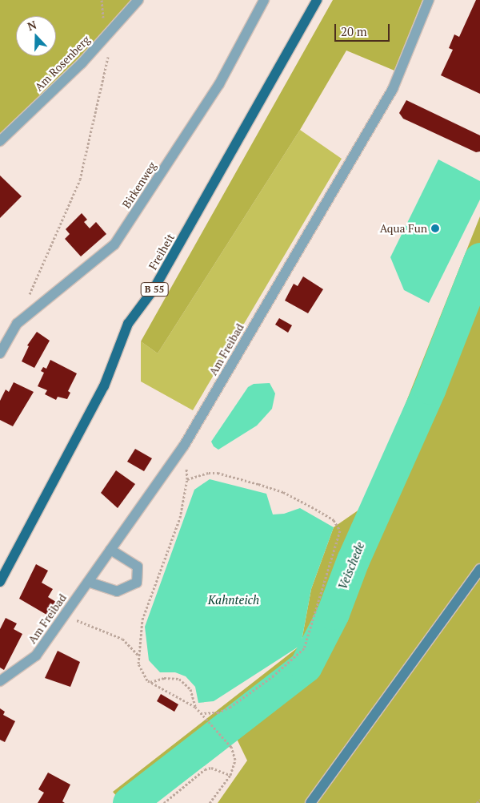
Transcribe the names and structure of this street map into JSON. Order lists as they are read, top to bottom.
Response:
{
  "streets": {
    "main road": ["Freiheit", "B 55"],
    "street": ["Am Rosenberg", "Birkenweg", "Am Freibad"]
  },
  "water": ["Veischede", "Kahnteich"],
  "places": ["Aqua Fun"],
  "scale_bar": "20 m",
  "north": "top"
}
